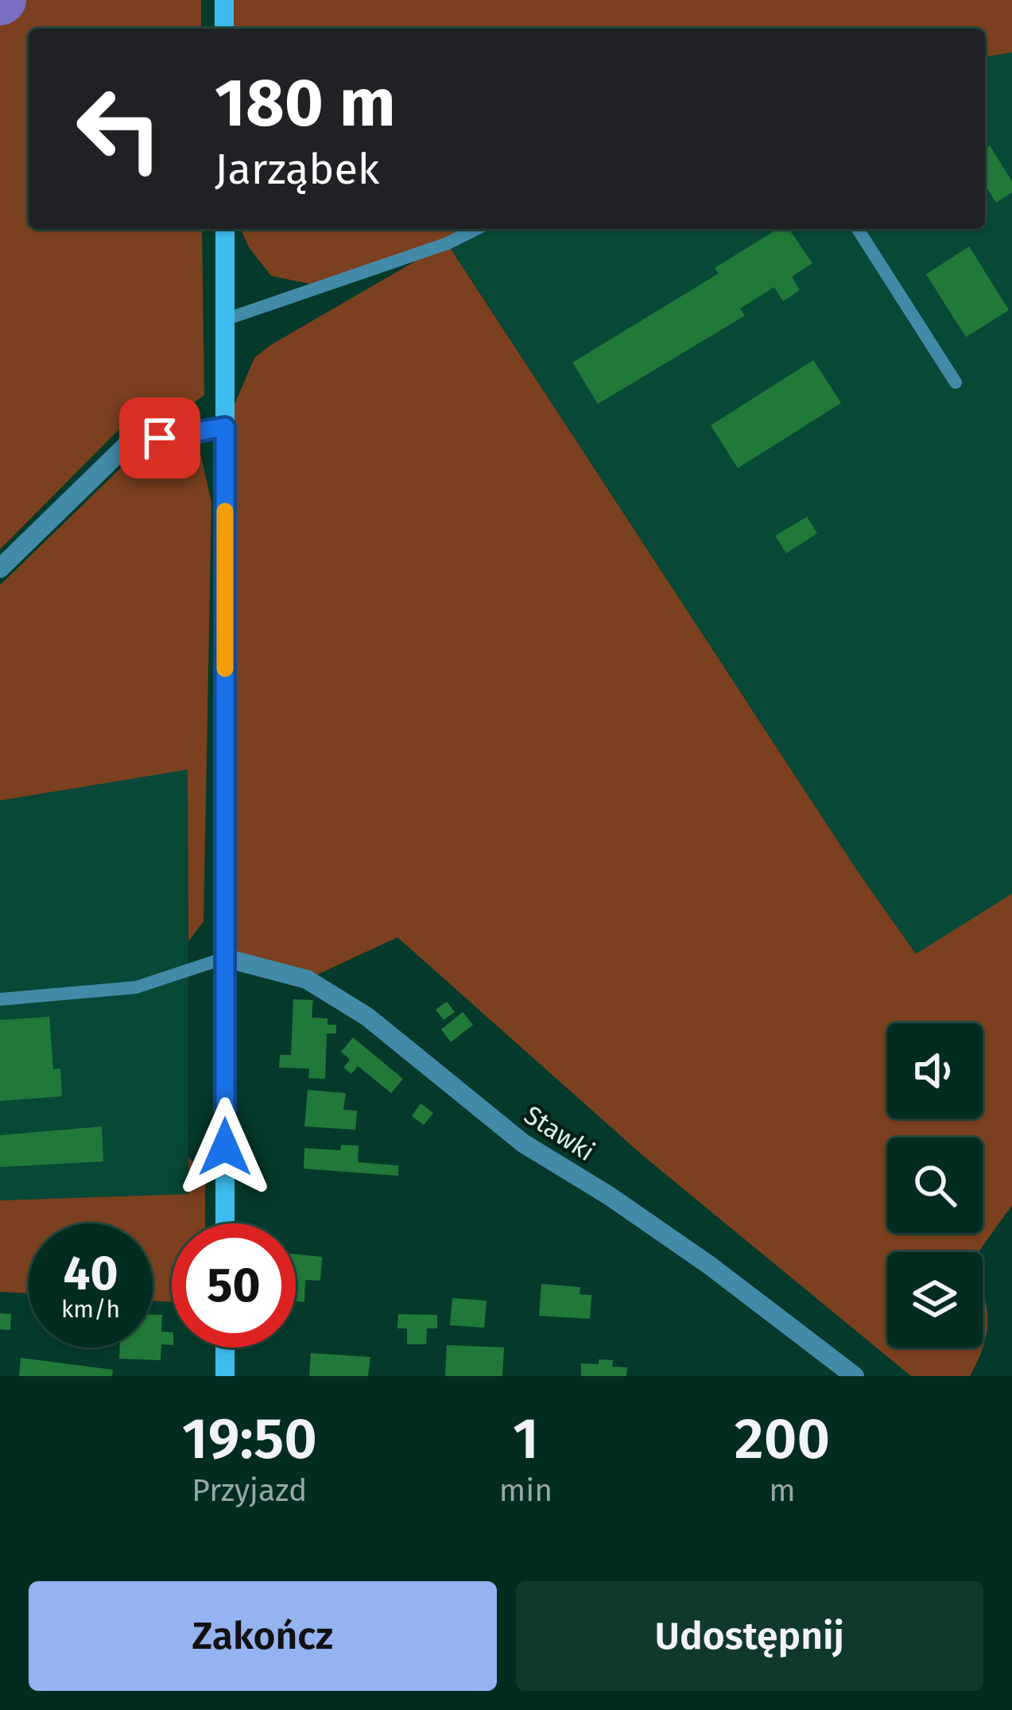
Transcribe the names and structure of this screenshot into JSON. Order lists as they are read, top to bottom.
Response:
{
  "streets": {
    "street": ["Stawki"]
  },
  "page": {
    "turn": ["180 m", "Jarząbek"],
    "speed": "40 km/h",
    "limit": "50",
    "eta": [
      "19:50",
      "Przyjazd",
      "1",
      "min",
      "200",
      "m"
    ],
    "buttons": ["Zakończ", "Udostępnij"]
  }
}
